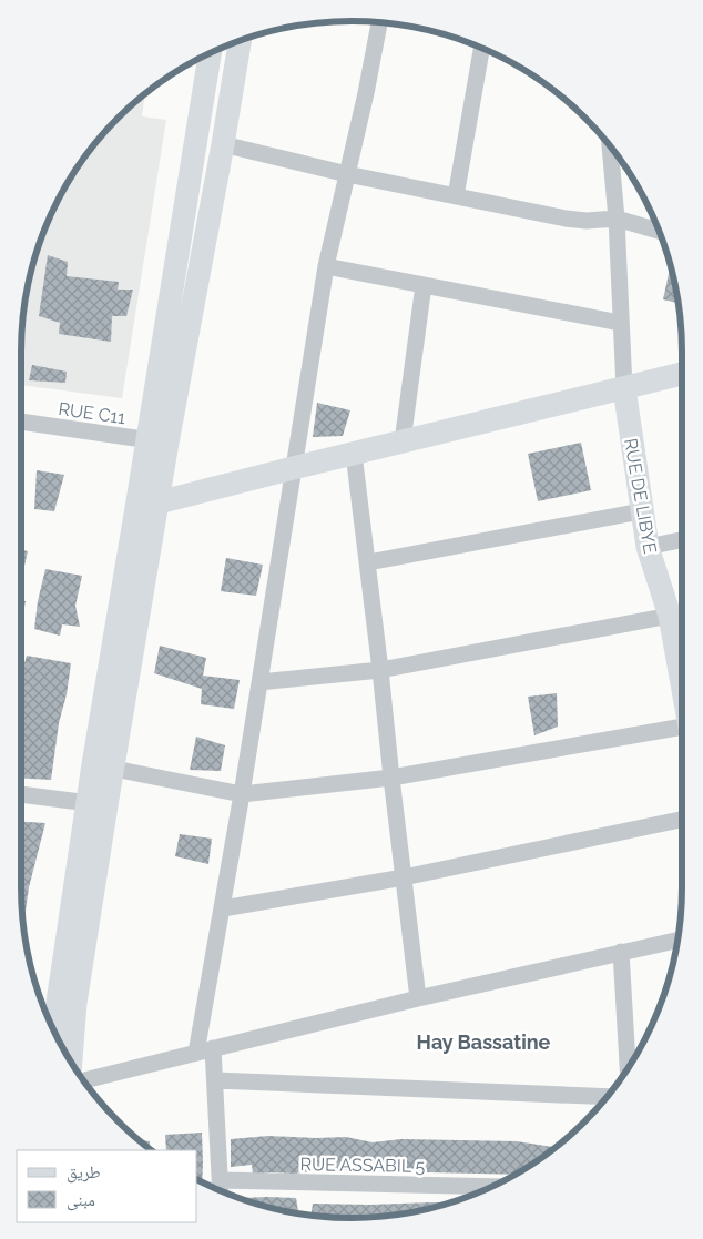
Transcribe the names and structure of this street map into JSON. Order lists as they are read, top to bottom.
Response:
{
  "streets": {
    "main road": ["RUE DE LIBYE"],
    "street": ["RUE C11", "RUE ASSABIL 5"]
  },
  "districts": ["Hay Bassatine"],
  "legend": ["طريق", "مبنى"]
}
